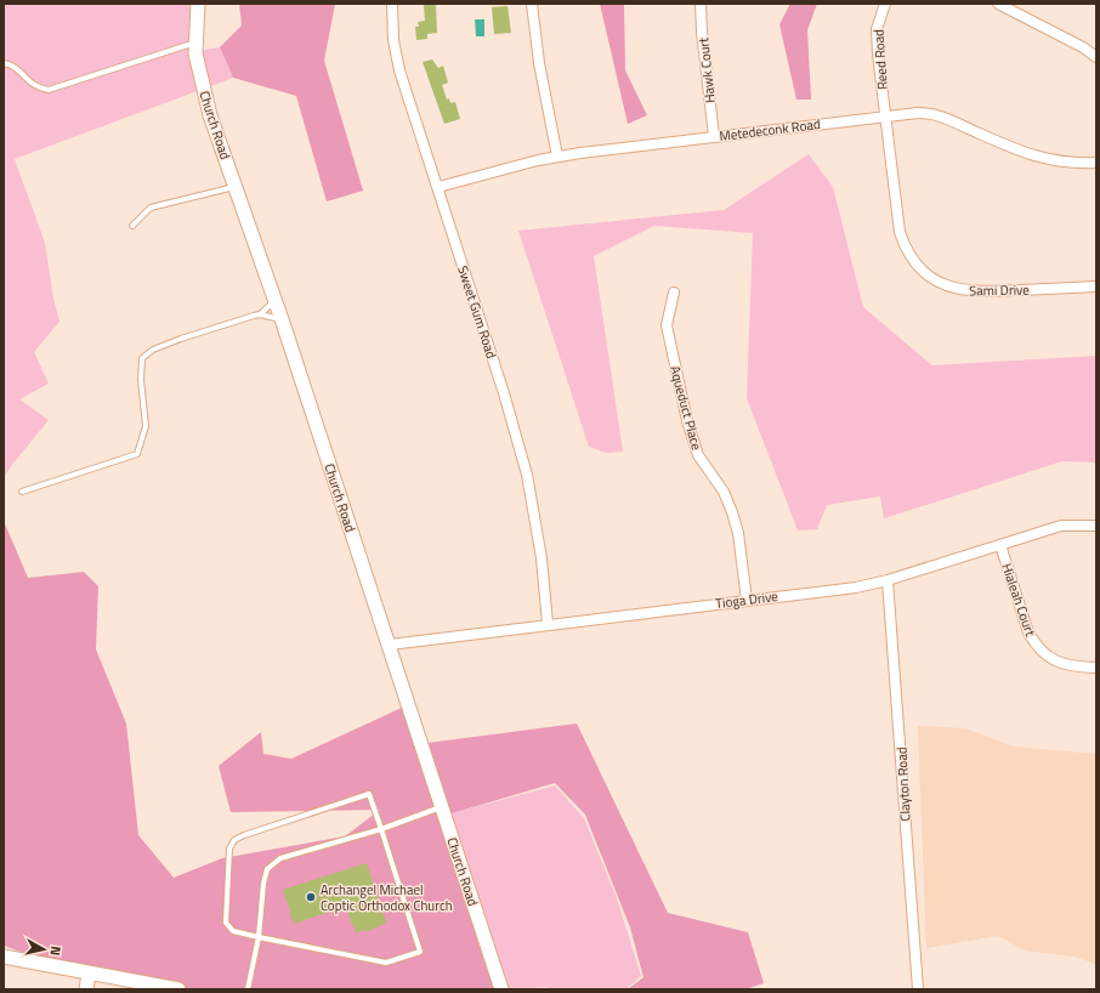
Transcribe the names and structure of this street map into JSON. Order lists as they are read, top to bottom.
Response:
{
  "streets": {
    "street": [
      "Reed Road",
      "Hawk Court",
      "Church Road",
      "Metedeconk Road",
      "Sami Drive",
      "Sweet Gum Road",
      "Aqueduct Place",
      "Tioga Drive",
      "Hialeah Court",
      "Clayton Road"
    ]
  },
  "crossings": [
    ["Reed Road", "Metedeconk Road"],
    ["Reed Road", "Sami Drive"],
    ["Hawk Court", "Metedeconk Road"],
    ["Church Road", "Tioga Drive"],
    ["Metedeconk Road", "Sami Drive"],
    ["Metedeconk Road", "Sweet Gum Road"],
    ["Sweet Gum Road", "Tioga Drive"],
    ["Aqueduct Place", "Tioga Drive"],
    ["Tioga Drive", "Hialeah Court"],
    ["Tioga Drive", "Clayton Road"]
  ],
  "places": ["Archangel Michael Coptic Orthodox Church"],
  "north": "right"
}
